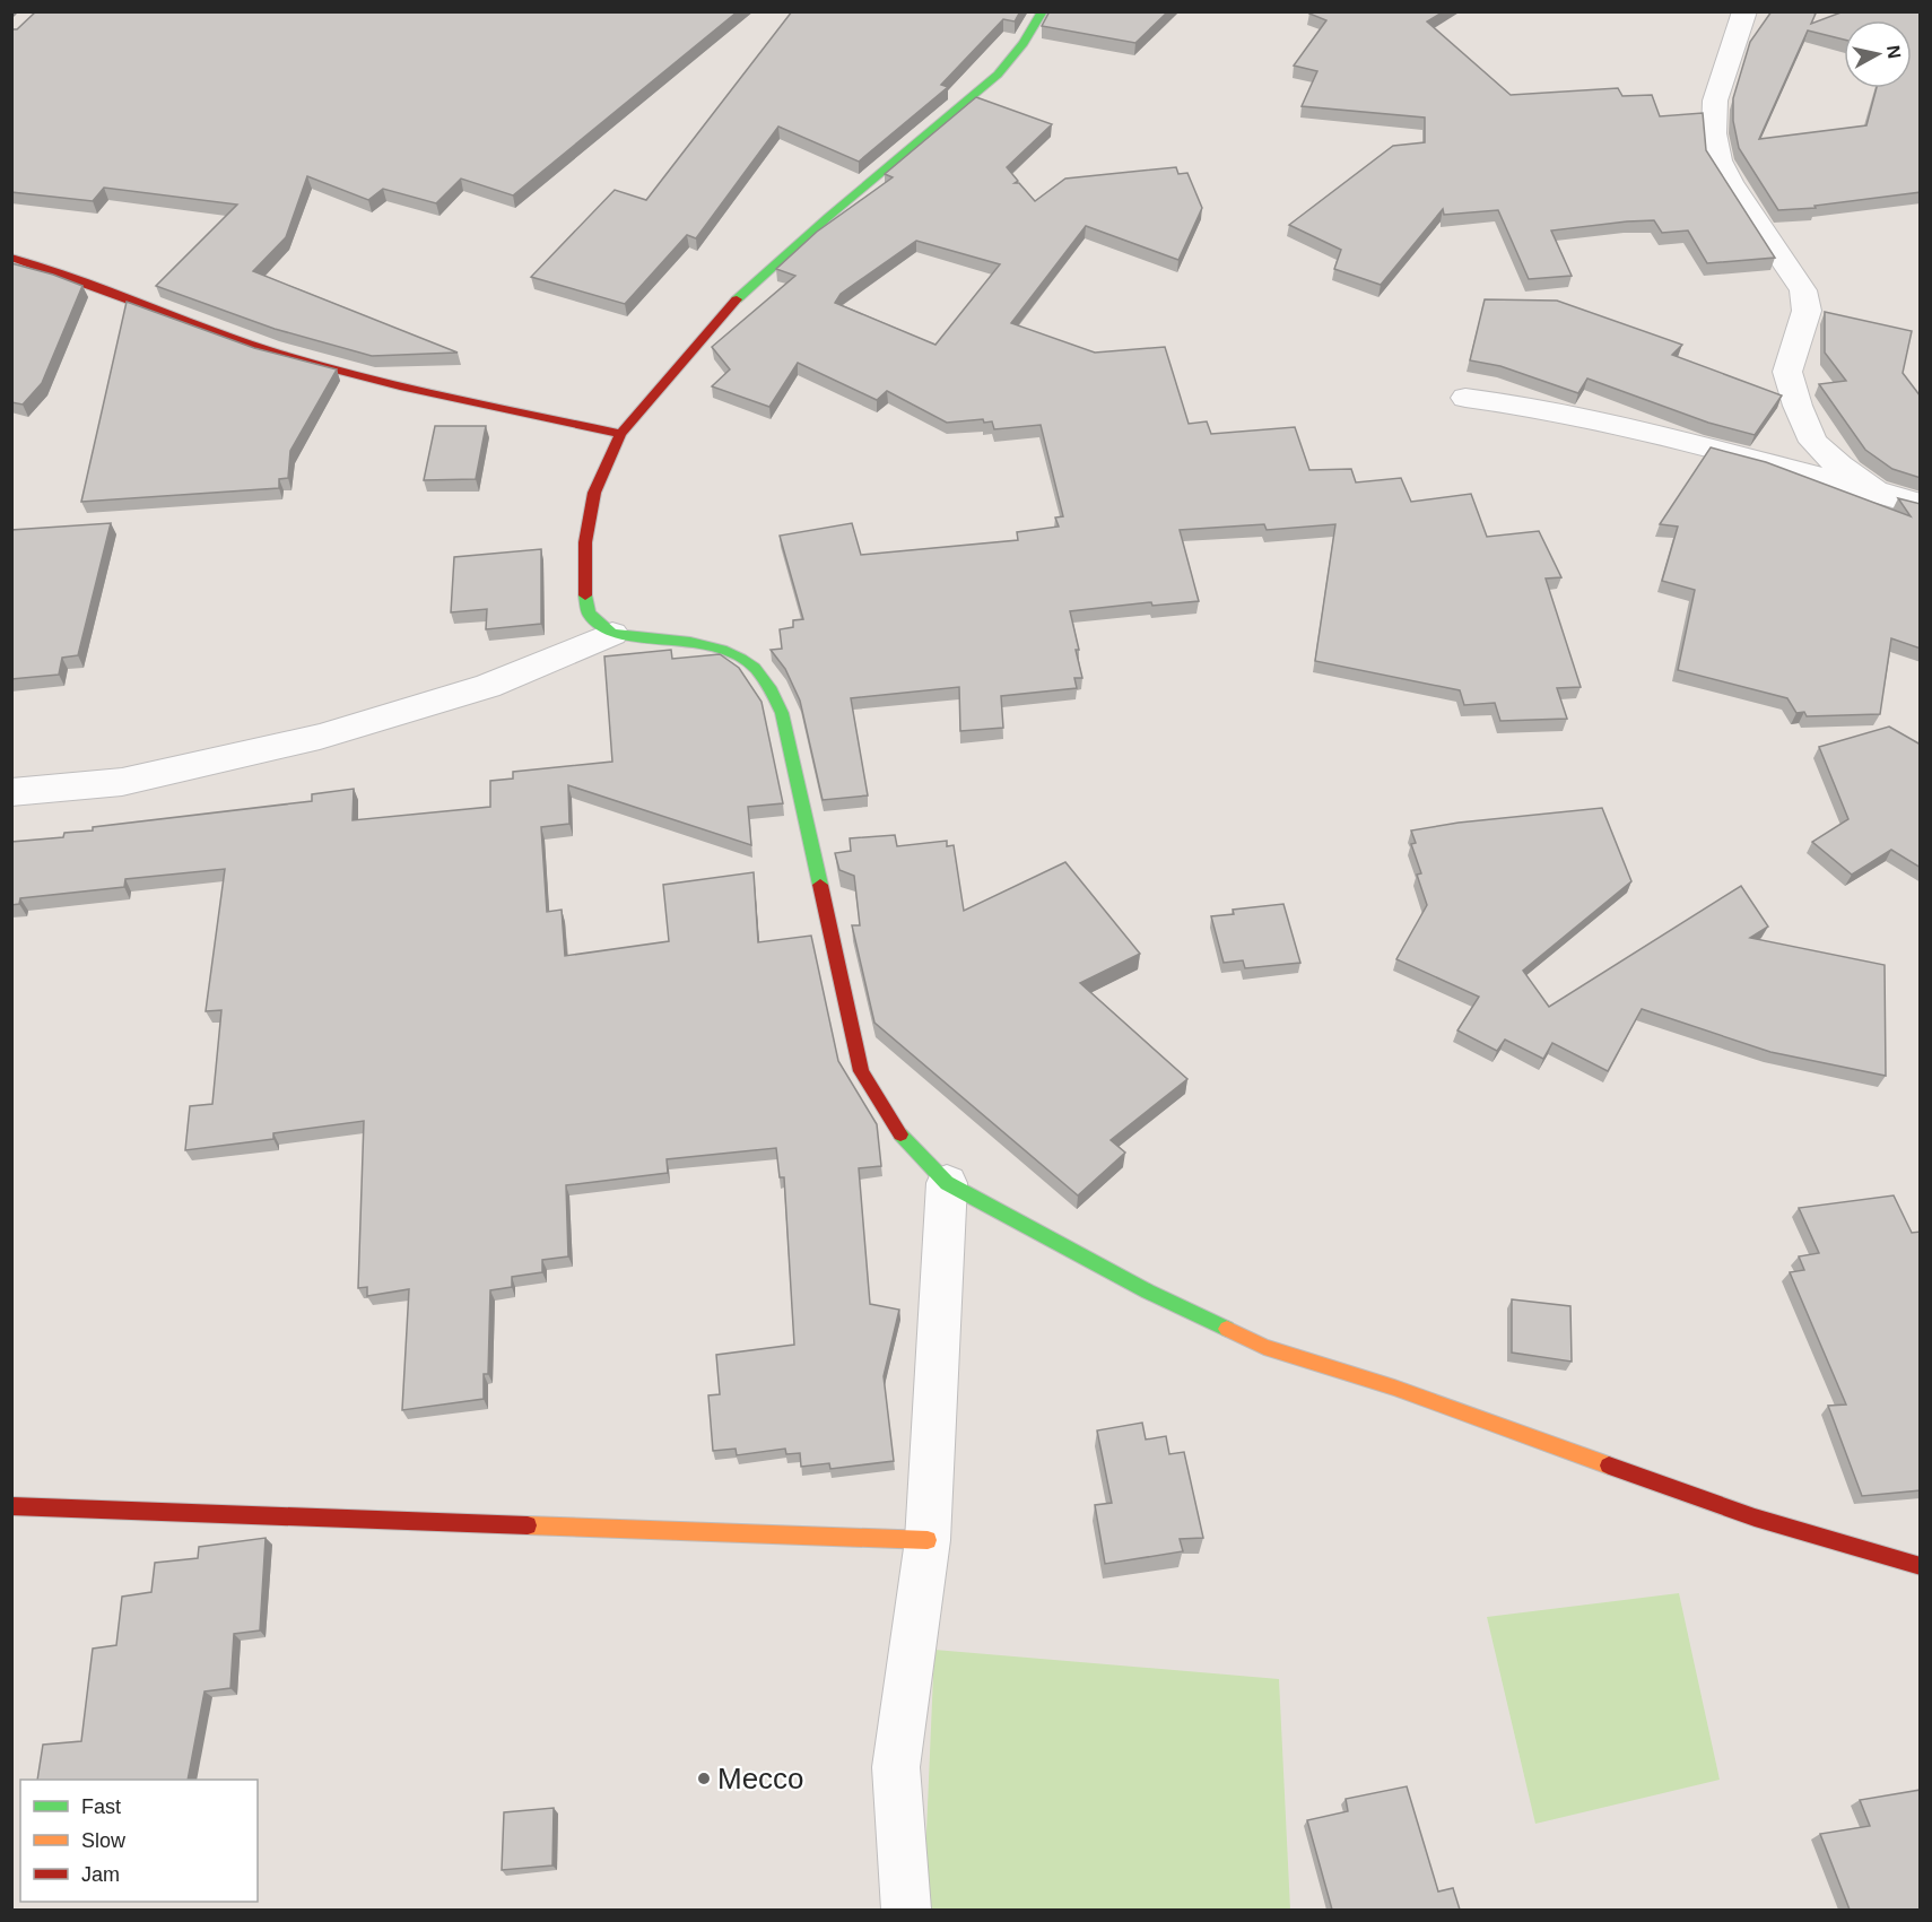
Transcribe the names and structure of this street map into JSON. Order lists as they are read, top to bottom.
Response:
{
  "places": ["Mecco"],
  "legend": ["Fast", "Slow", "Jam"],
  "north": "right"
}
